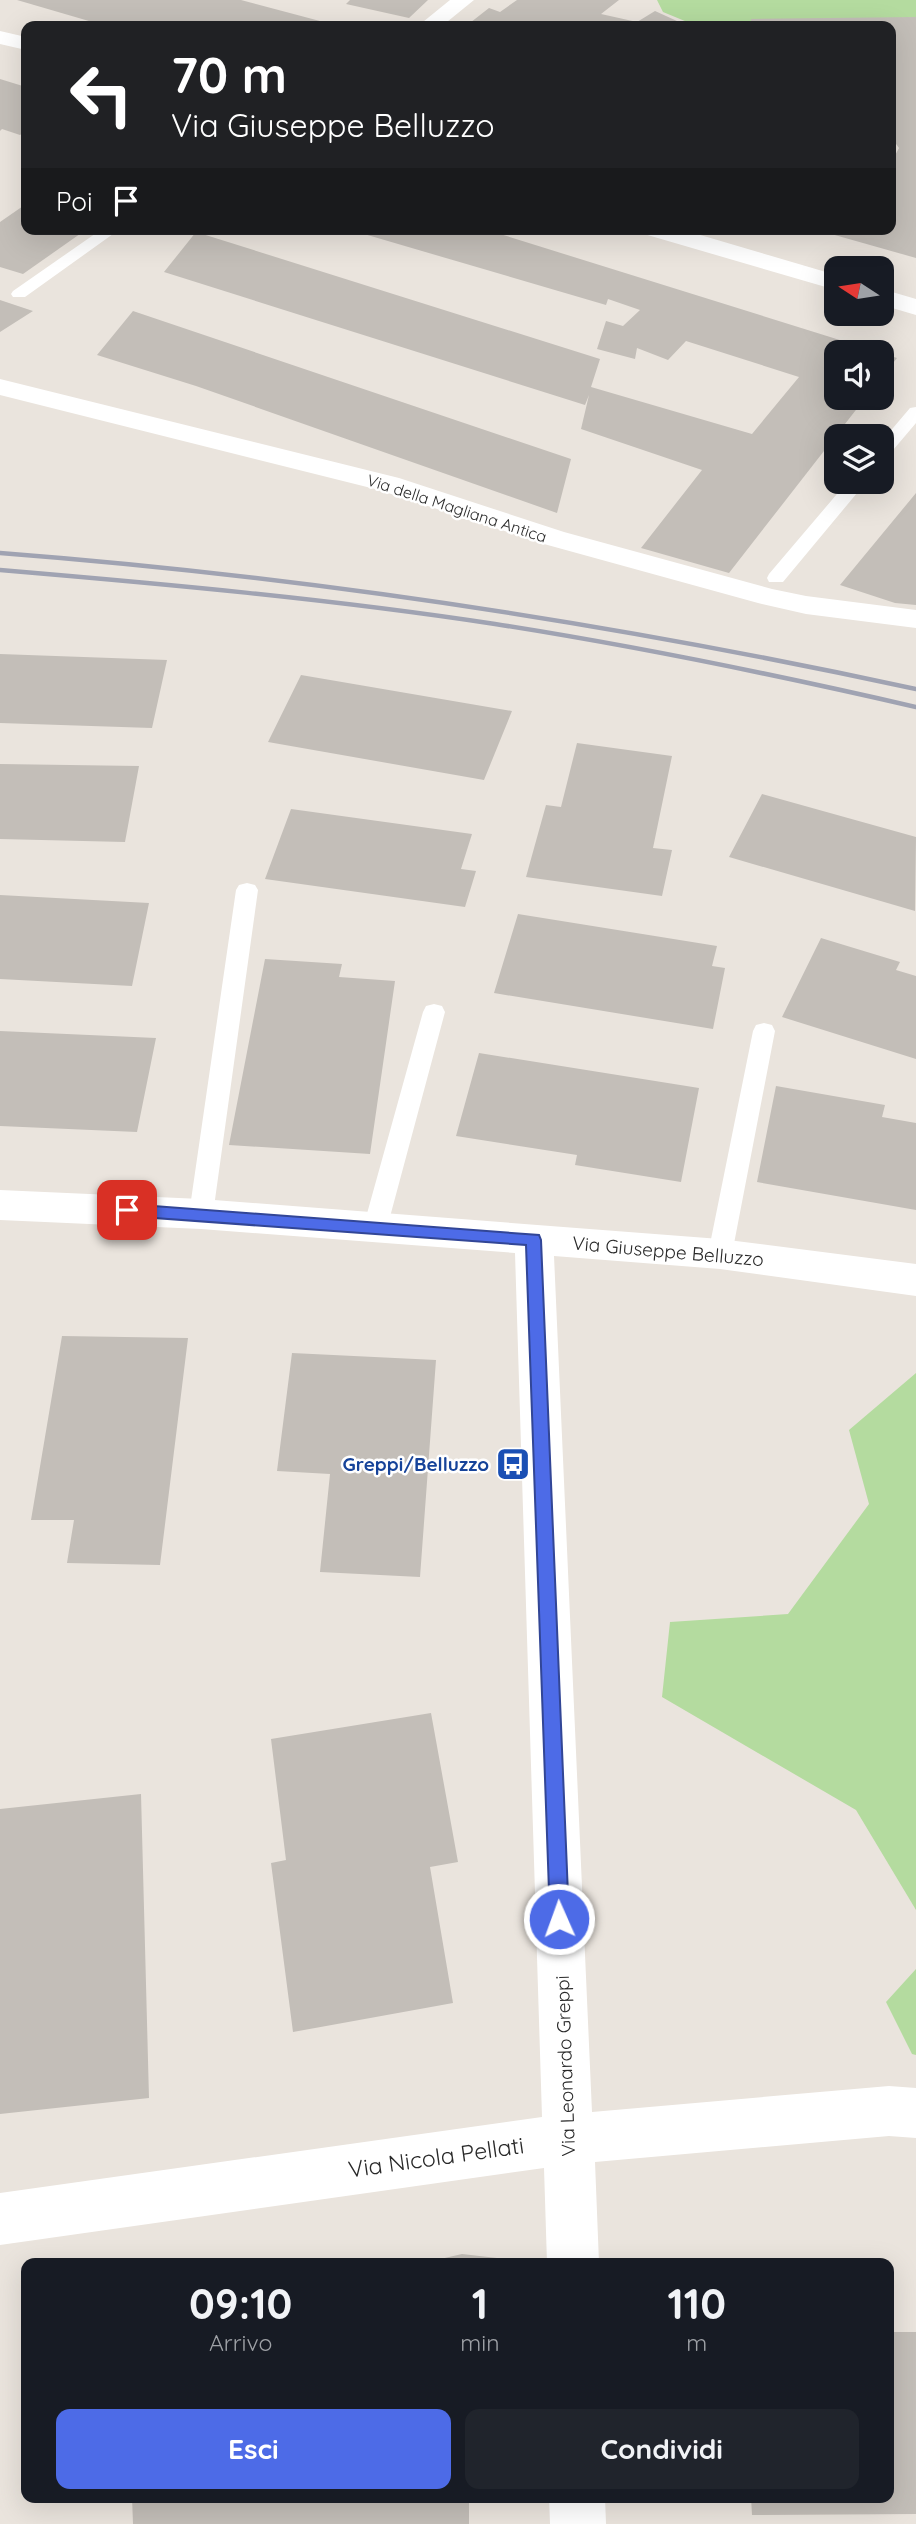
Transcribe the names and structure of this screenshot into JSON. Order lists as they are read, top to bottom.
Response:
{
  "streets": {
    "street": [
      "Via della Magliana Antica",
      "Via Giuseppe Belluzzo",
      "Via Leonardo Greppi",
      "Via Nicola Pellati"
    ]
  },
  "crossings": [
    ["Via Giuseppe Belluzzo", "Via Leonardo Greppi"],
    ["Via Leonardo Greppi", "Via Nicola Pellati"]
  ],
  "places": {
    "bus stop": ["Greppi/Belluzzo"]
  },
  "north": "left",
  "page": {
    "turn": ["70 m", "Via Giuseppe Belluzzo"],
    "then": "Poi",
    "eta": [
      "09:10",
      "Arrivo",
      "1",
      "min",
      "110",
      "m"
    ],
    "buttons": ["Esci", "Condividi"]
  }
}
